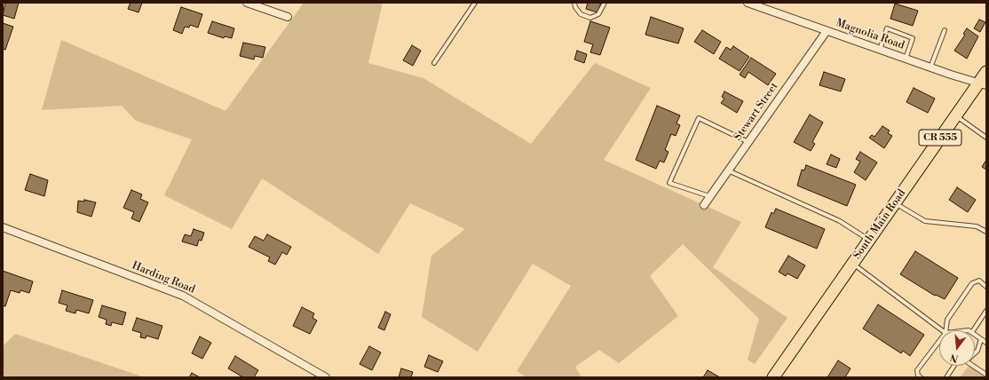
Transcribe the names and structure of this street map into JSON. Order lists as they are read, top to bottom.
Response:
{
  "streets": {
    "main road": ["CR 555", "South Main Road"],
    "street": ["Magnolia Road", "Stewart Street", "Harding Road"]
  },
  "crossings": [
    ["Magnolia Road", "Stewart Street"],
    ["Magnolia Road", "South Main Road"]
  ],
  "north": "bottom"
}
